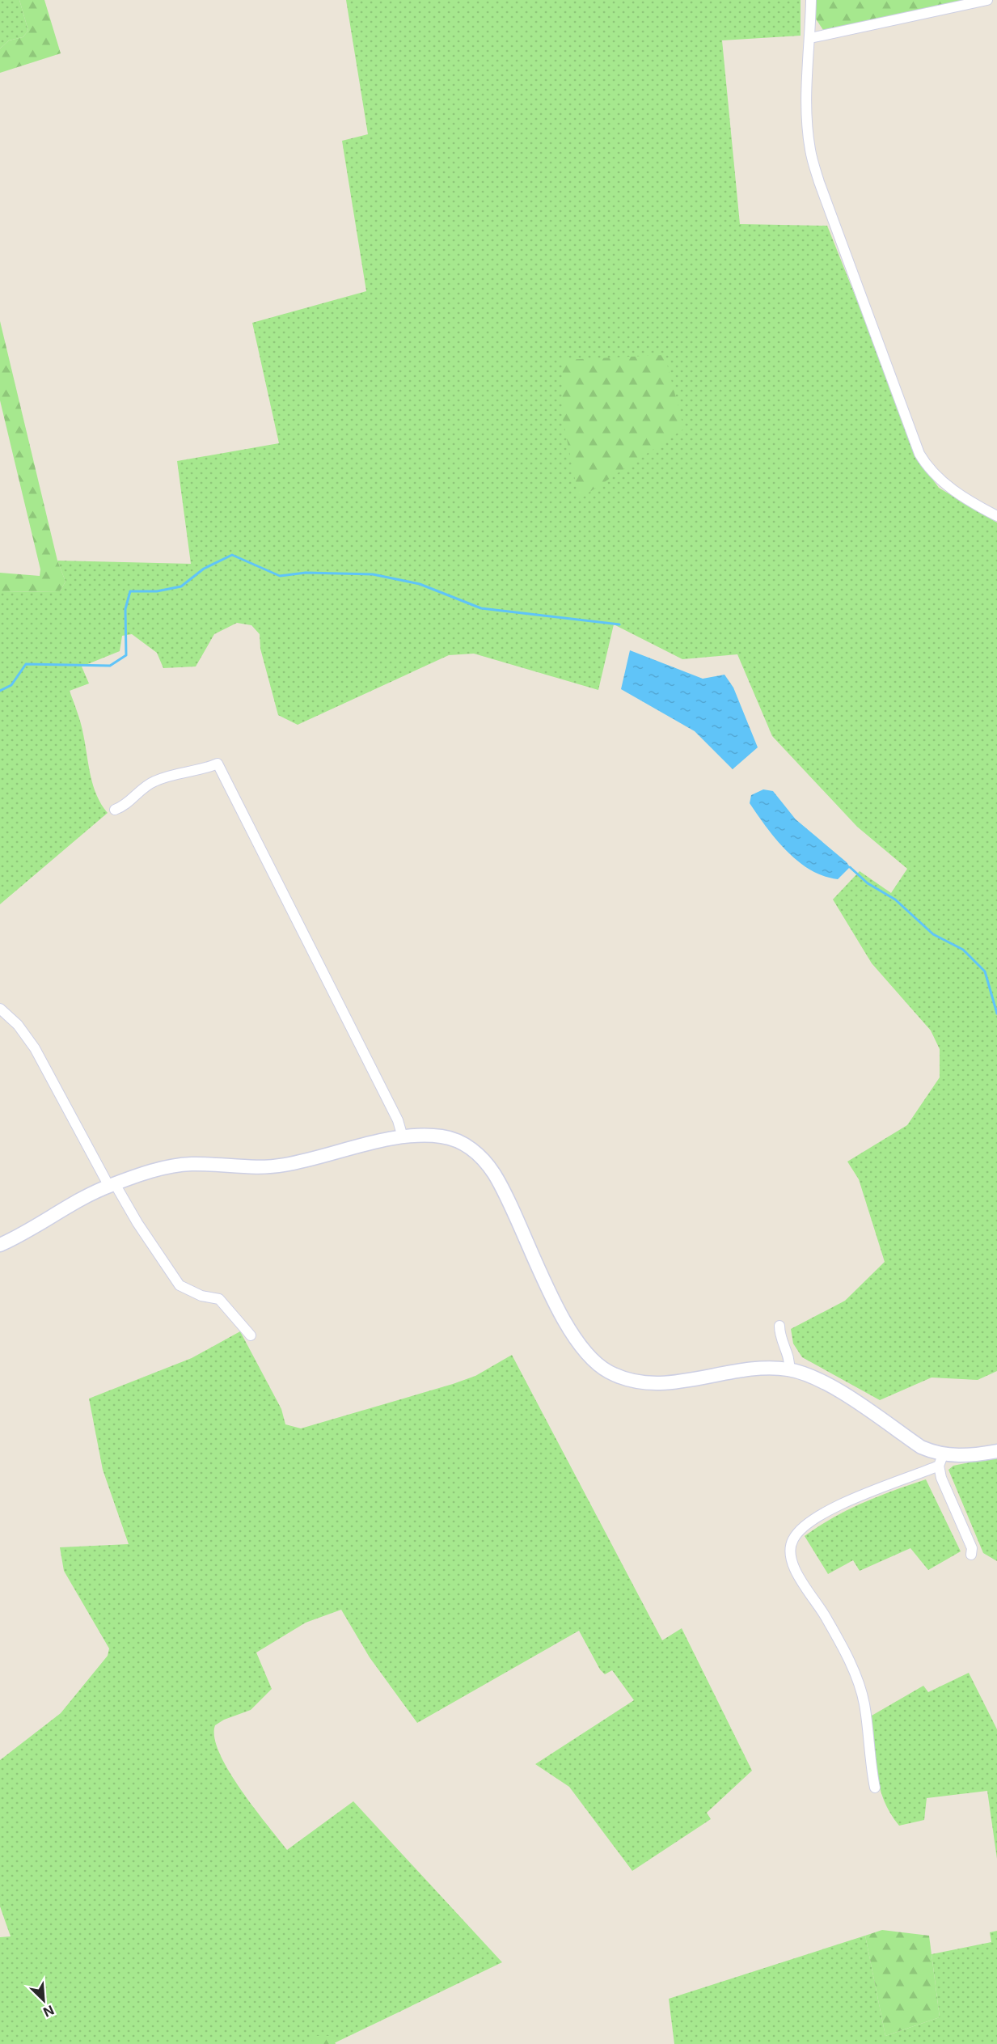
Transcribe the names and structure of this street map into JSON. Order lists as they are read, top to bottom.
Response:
{
  "north": "bottom right"
}
